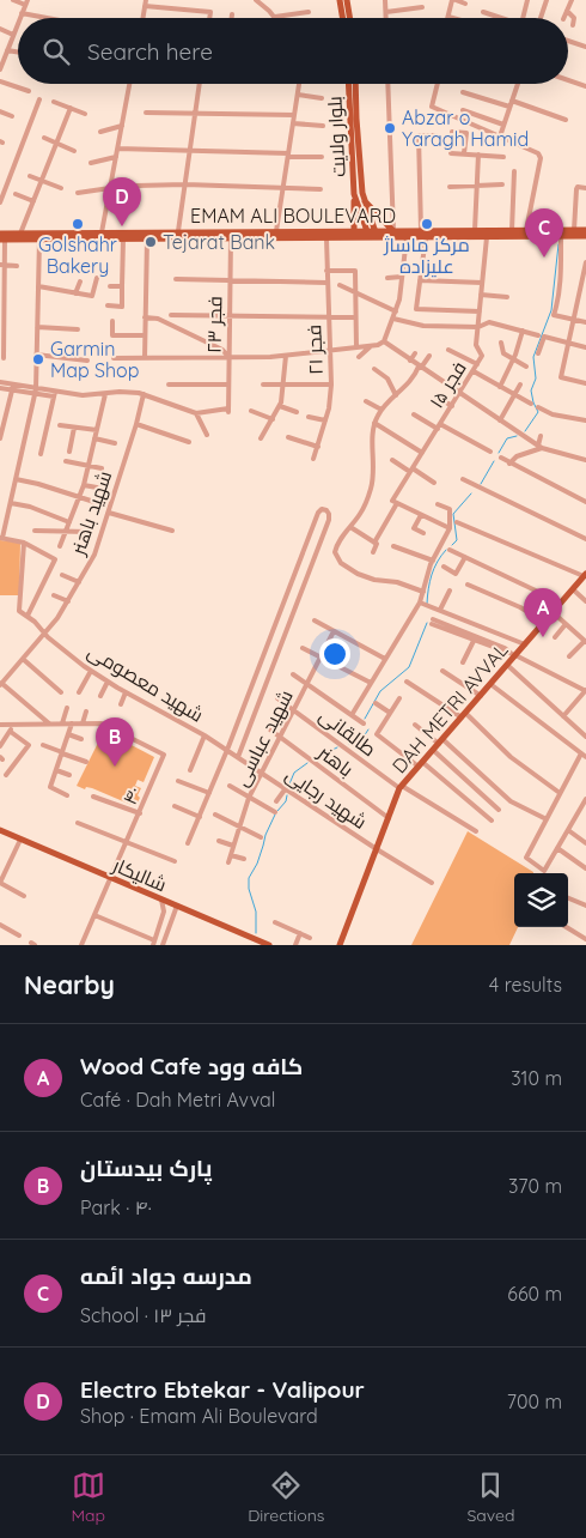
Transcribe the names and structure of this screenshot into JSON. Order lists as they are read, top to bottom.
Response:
{
  "streets": {
    "main road": [
      "بلوار ولایت",
      "EMAM ALI BOULEVARD",
      "DAH METRI AVVAL",
      "شالیکار"
    ],
    "street": [
      "فجر ۲۳",
      "فجر ۲۱",
      "فجر ۱۵",
      "شهید باهنر",
      "شهید معصومی",
      "طالقانی",
      "شهید عباسی",
      "باهنر",
      "۴۰",
      "شهید رجایی"
    ]
  },
  "crossings": [
    ["بلوار ولایت", "EMAM ALI BOULEVARD"],
    ["شهید باهنر", "شهید معصومی"],
    ["شهید معصومی", "شهید رجایی"],
    ["DAH METRI AVVAL", "طالقانی"],
    ["DAH METRI AVVAL", "باهنر"],
    ["DAH METRI AVVAL", "شهید رجایی"],
    ["طالقانی", "شهید عباسی"],
    ["شهید عباسی", "باهنر"],
    ["شهید عباسی", "شهید رجایی"],
    ["۴۰", "شالیکار"]
  ],
  "places": [
    "Abzar o Yaragh Hamid",
    "Golshahr Bakery",
    "مرکز ماساژ علیزاده",
    "Tejarat Bank",
    "Garmin Map Shop"
  ],
  "page": {
    "search": "Search here",
    "pins": [
      "D",
      "C",
      "A",
      "B"
    ],
    "heading": ["Nearby", "4 results"],
    "list": [
      {
        "mark": "A",
        "name": "Wood Cafe کافه وود",
        "note": "Café · Dah Metri Avval",
        "value": "310 m"
      },
      {
        "mark": "B",
        "name": "پارک بیدستان",
        "note": "Park · ۴۰",
        "value": "370 m"
      },
      {
        "mark": "C",
        "name": "مدرسه جواد ائمه",
        "note": "School · فجر ۱۳",
        "value": "660 m"
      },
      {
        "mark": "D",
        "name": "Electro Ebtekar - Valipour",
        "note": "Shop · Emam Ali Boulevard",
        "value": "700 m"
      }
    ],
    "nav": ["Map", "Directions", "Saved"]
  }
}
